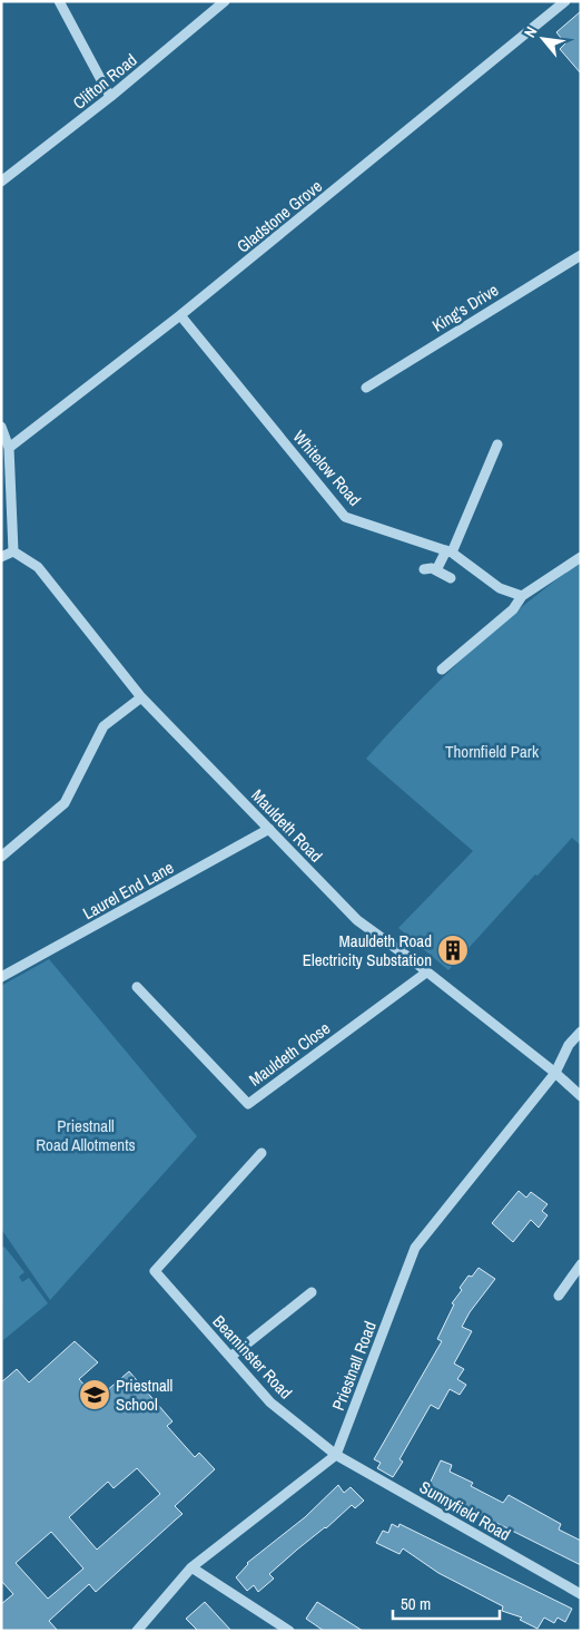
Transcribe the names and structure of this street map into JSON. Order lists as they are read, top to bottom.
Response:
{
  "streets": {
    "street": [
      "Clifton Road",
      "Gladstone Grove",
      "King's Drive",
      "Whitelow Road",
      "Mauldeth Road",
      "Laurel End Lane",
      "Mauldeth Close",
      "Beaminster Road",
      "Priestnall Road",
      "Sunnyfield Road"
    ]
  },
  "crossings": [
    ["Gladstone Grove", "Whitelow Road"],
    ["Mauldeth Road", "Laurel End Lane"],
    ["Mauldeth Road", "Mauldeth Close"],
    ["Mauldeth Road", "Priestnall Road"],
    ["Beaminster Road", "Priestnall Road"],
    ["Beaminster Road", "Sunnyfield Road"],
    ["Priestnall Road", "Sunnyfield Road"]
  ],
  "parks": ["Thornfield Park", "Priestnall Road Allotments"],
  "places": {
    "building": ["Mauldeth Road Electricity Substation"],
    "school or university": ["Priestnall School"]
  },
  "scale_bar": "50 m",
  "north": "top left"
}
